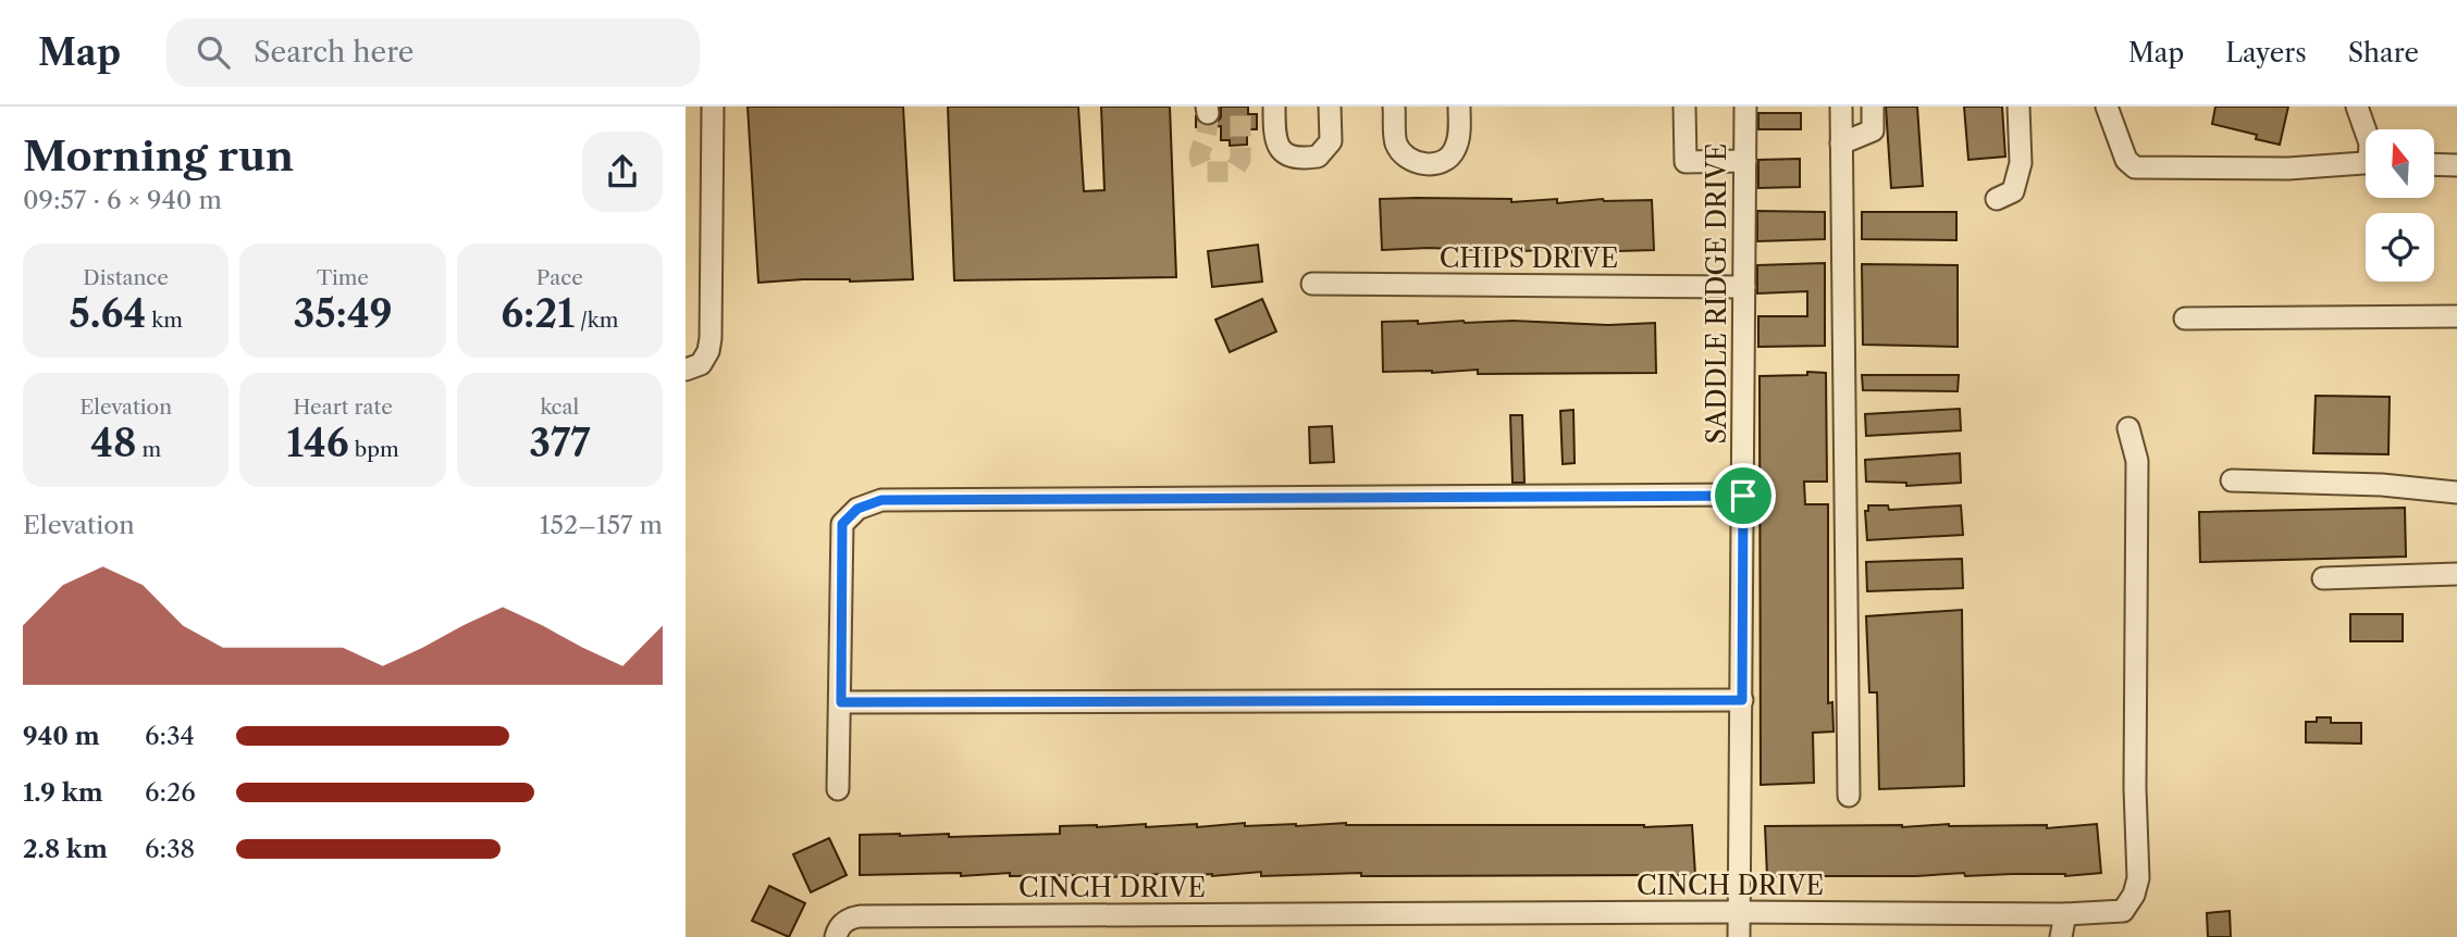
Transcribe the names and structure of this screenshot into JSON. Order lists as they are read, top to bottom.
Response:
{
  "streets": {
    "street": ["CHIPS DRIVE", "SADDLE RIDGE DRIVE", "CINCH DRIVE"]
  },
  "crossings": [
    ["CHIPS DRIVE", "SADDLE RIDGE DRIVE"],
    ["SADDLE RIDGE DRIVE", "CINCH DRIVE"]
  ],
  "north": "top",
  "page": {
    "header": "Map",
    "search": "Search here",
    "nav": ["Map", "Layers", "Share"],
    "heading": ["Morning run", "09:57 · 6 × 940 m"],
    "stats": [
      ["Distance", "5.64 km"],
      ["Time", "35:49"],
      ["Pace", "6:21 /km"],
      ["Elevation", "48 m"],
      ["Heart rate", "146 bpm"],
      ["kcal", "377"]
    ],
    "chart": ["Elevation", "152–157 m"],
    "list": [
      {
        "name": "940 m",
        "note": "6:34"
      },
      {
        "name": "1.9 km",
        "note": "6:26"
      },
      {
        "name": "2.8 km",
        "note": "6:38"
      }
    ]
  }
}
